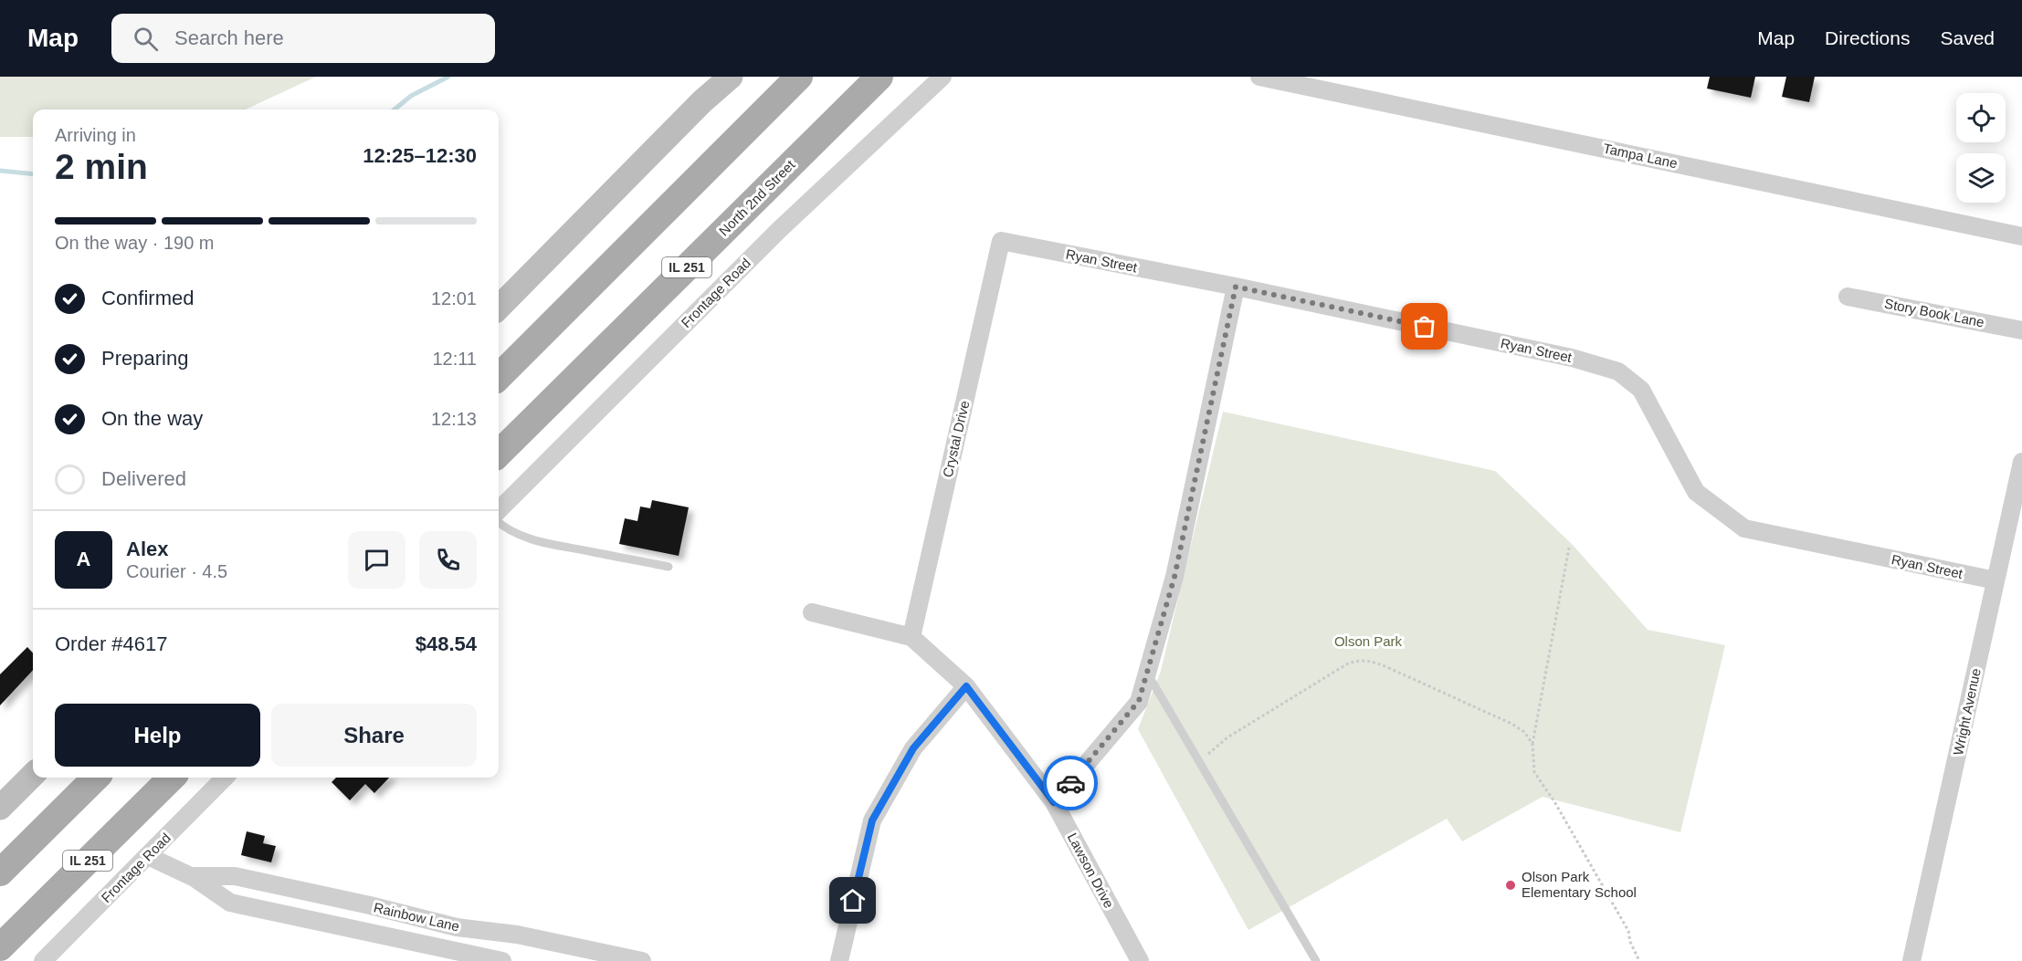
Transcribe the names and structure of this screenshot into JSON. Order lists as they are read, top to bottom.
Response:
{
  "streets": {
    "main road": ["North 2nd Street", "IL 251"],
    "street": [
      "Tampa Lane",
      "Ryan Street",
      "Frontage Road",
      "Story Book Lane",
      "Crystal Drive",
      "Wright Avenue",
      "Lawson Drive",
      "Rainbow Lane"
    ]
  },
  "crossings": [
    ["Ryan Street", "Crystal Drive"],
    ["Ryan Street", "Wright Avenue"],
    ["Frontage Road", "Rainbow Lane"],
    ["Crystal Drive", "Lawson Drive"]
  ],
  "parks": ["Olson Park"],
  "places": ["Olson Park Elementary School"],
  "page": {
    "header": "Map",
    "search": "Search here",
    "nav": ["Map", "Directions", "Saved"],
    "heading": ["2 min", "Arriving in", "12:25–12:30"],
    "panel": [
      "Alex",
      "Courier · 4.5",
      "Order #4617",
      "$48.54"
    ],
    "bar": "On the way · 190 m",
    "list": [
      ["Confirmed", "12:01"],
      ["Preparing", "12:11"],
      ["On the way", "12:13"],
      "Delivered"
    ],
    "round": "A",
    "buttons": ["Help", "Share"]
  }
}
